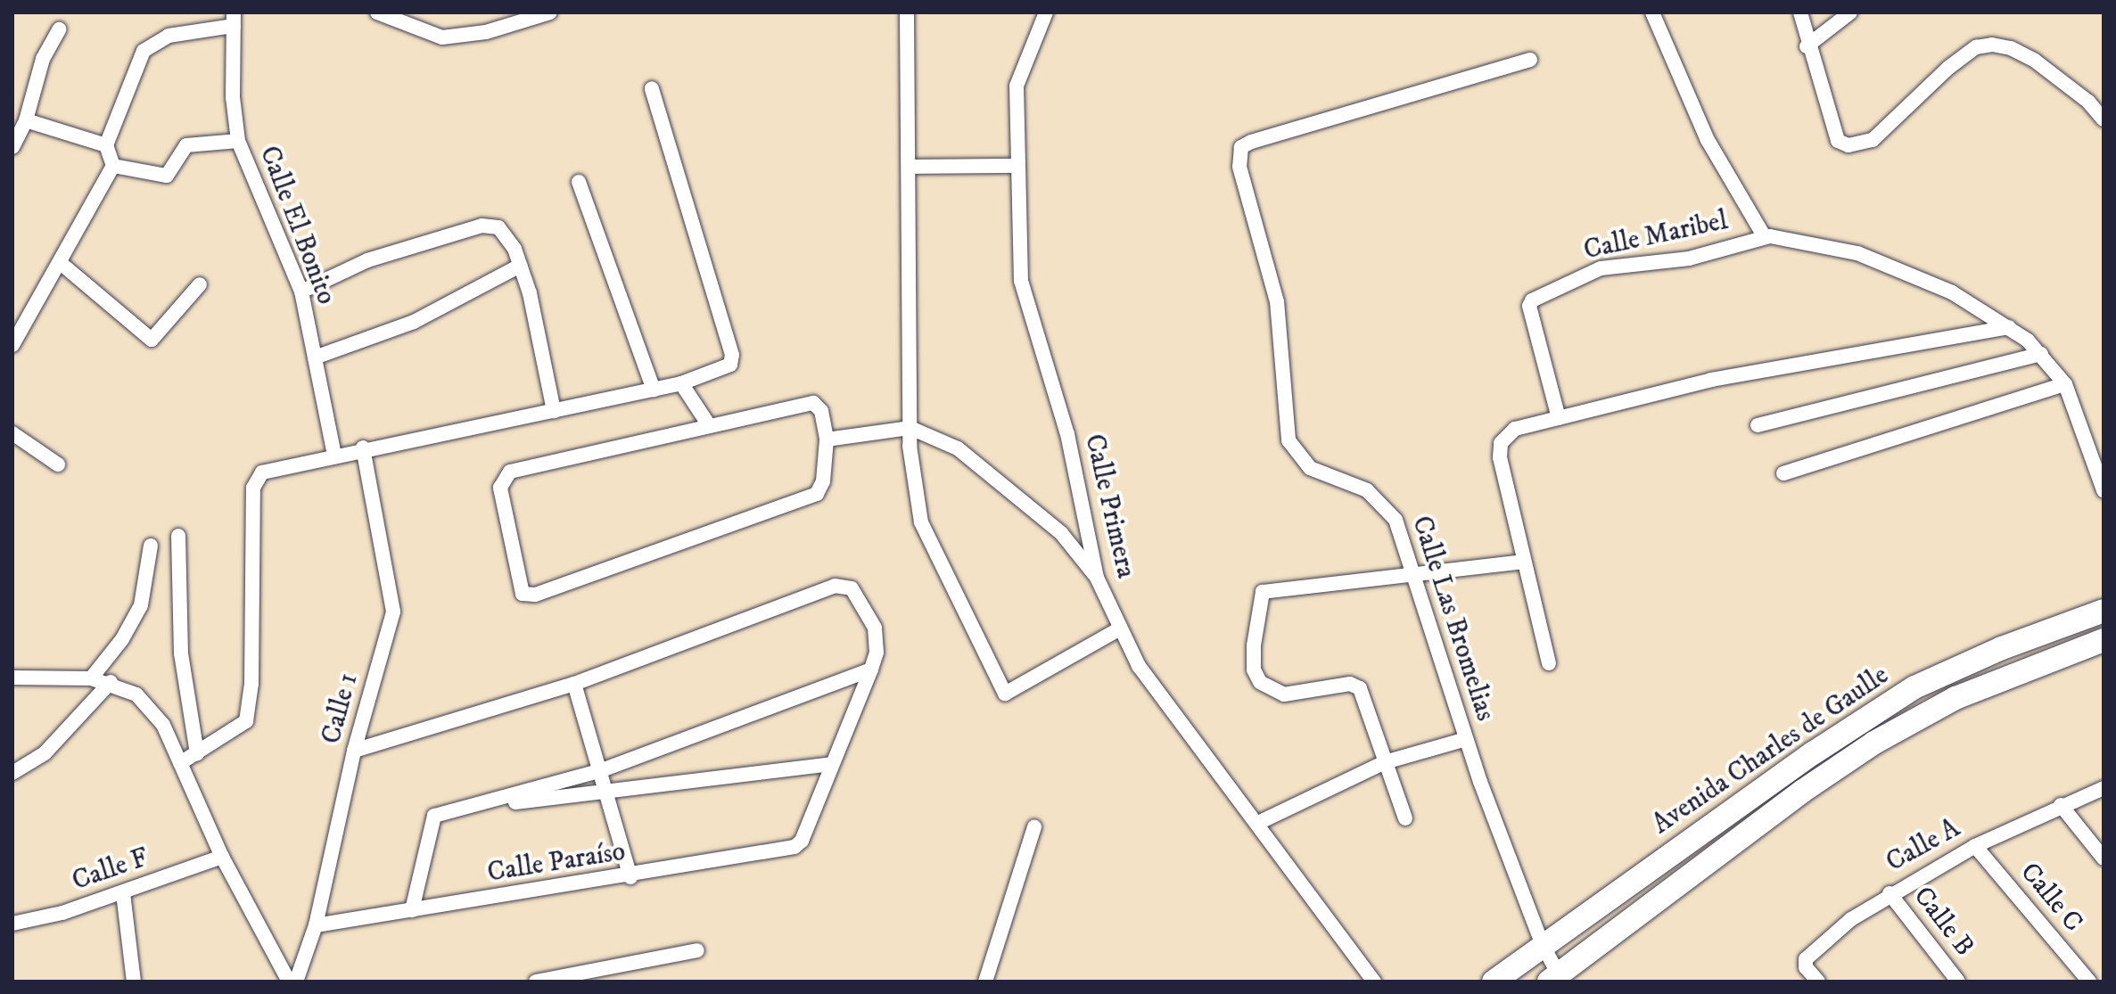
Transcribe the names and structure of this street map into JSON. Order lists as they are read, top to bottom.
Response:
{
  "streets": {
    "main road": ["Avenida Charles de Gaulle"],
    "street": [
      "Calle El Bonito",
      "Calle Maribel",
      "Calle Primera",
      "Calle Las Bromelias",
      "Calle 1",
      "Calle A",
      "Calle Paraíso",
      "Calle F",
      "Calle C",
      "Calle B"
    ]
  },
  "crossings": [
    ["Calle Las Bromelias", "Avenida Charles de Gaulle"],
    ["Calle 1", "Calle Paraíso"],
    ["Calle A", "Calle C"],
    ["Calle A", "Calle B"]
  ]
}
